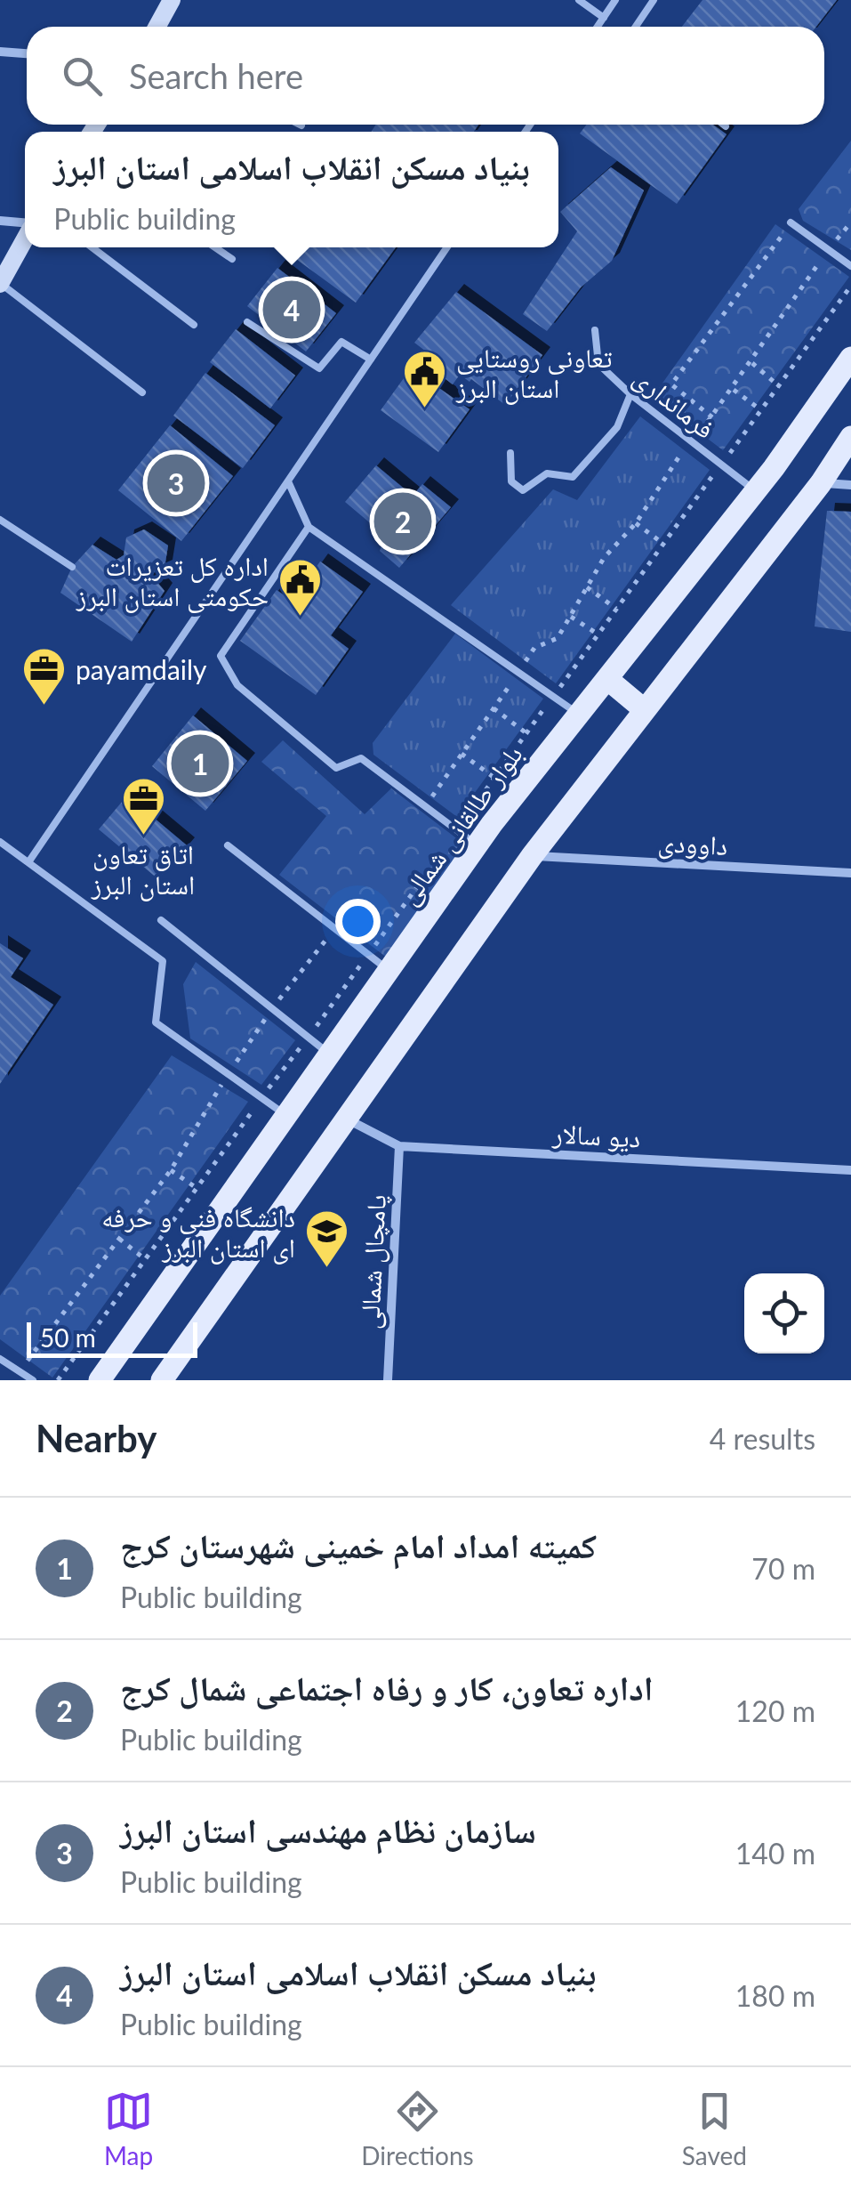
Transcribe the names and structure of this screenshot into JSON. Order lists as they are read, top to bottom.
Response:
{
  "streets": {
    "main road": ["بلوار طالقانی شمالی"],
    "street": ["داوودی", "دیو سالار", "پامچال شمالی"],
    "lane": ["فرمانداری"]
  },
  "crossings": [
    ["فرمانداری", "بلوار طالقانی شمالی"],
    ["دیو سالار", "پامچال شمالی"]
  ],
  "places": {
    "public building": ["تعاونی روستایی استان البرز", "اداره کل تعزیرات حکومتی استان البرز"],
    "office": ["payamdaily", "اتاق تعاون استان البرز"],
    "school or university": ["دانشگاه فنی و حرفه ای استان البرز"]
  },
  "scale_bar": "50 m",
  "page": {
    "search": "Search here",
    "popup": ["بنیاد مسکن انقلاب اسلامی استان البرز", "Public building"],
    "pins": [
      "4",
      "3",
      "2",
      "1"
    ],
    "scale": "50 m",
    "heading": ["Nearby", "4 results"],
    "list": [
      {
        "mark": "1",
        "name": "کمیته امداد امام خمینی شهرستان کرج",
        "note": "Public building",
        "value": "70 m"
      },
      {
        "mark": "2",
        "name": "اداره تعاون، کار و رفاه اجتماعی شمال کرج",
        "note": "Public building",
        "value": "120 m"
      },
      {
        "mark": "3",
        "name": "سازمان نظام مهندسی استان البرز",
        "note": "Public building",
        "value": "140 m"
      },
      {
        "mark": "4",
        "name": "بنیاد مسکن انقلاب اسلامی استان البرز",
        "note": "Public building",
        "value": "180 m"
      }
    ],
    "nav": ["Map", "Directions", "Saved"]
  }
}
